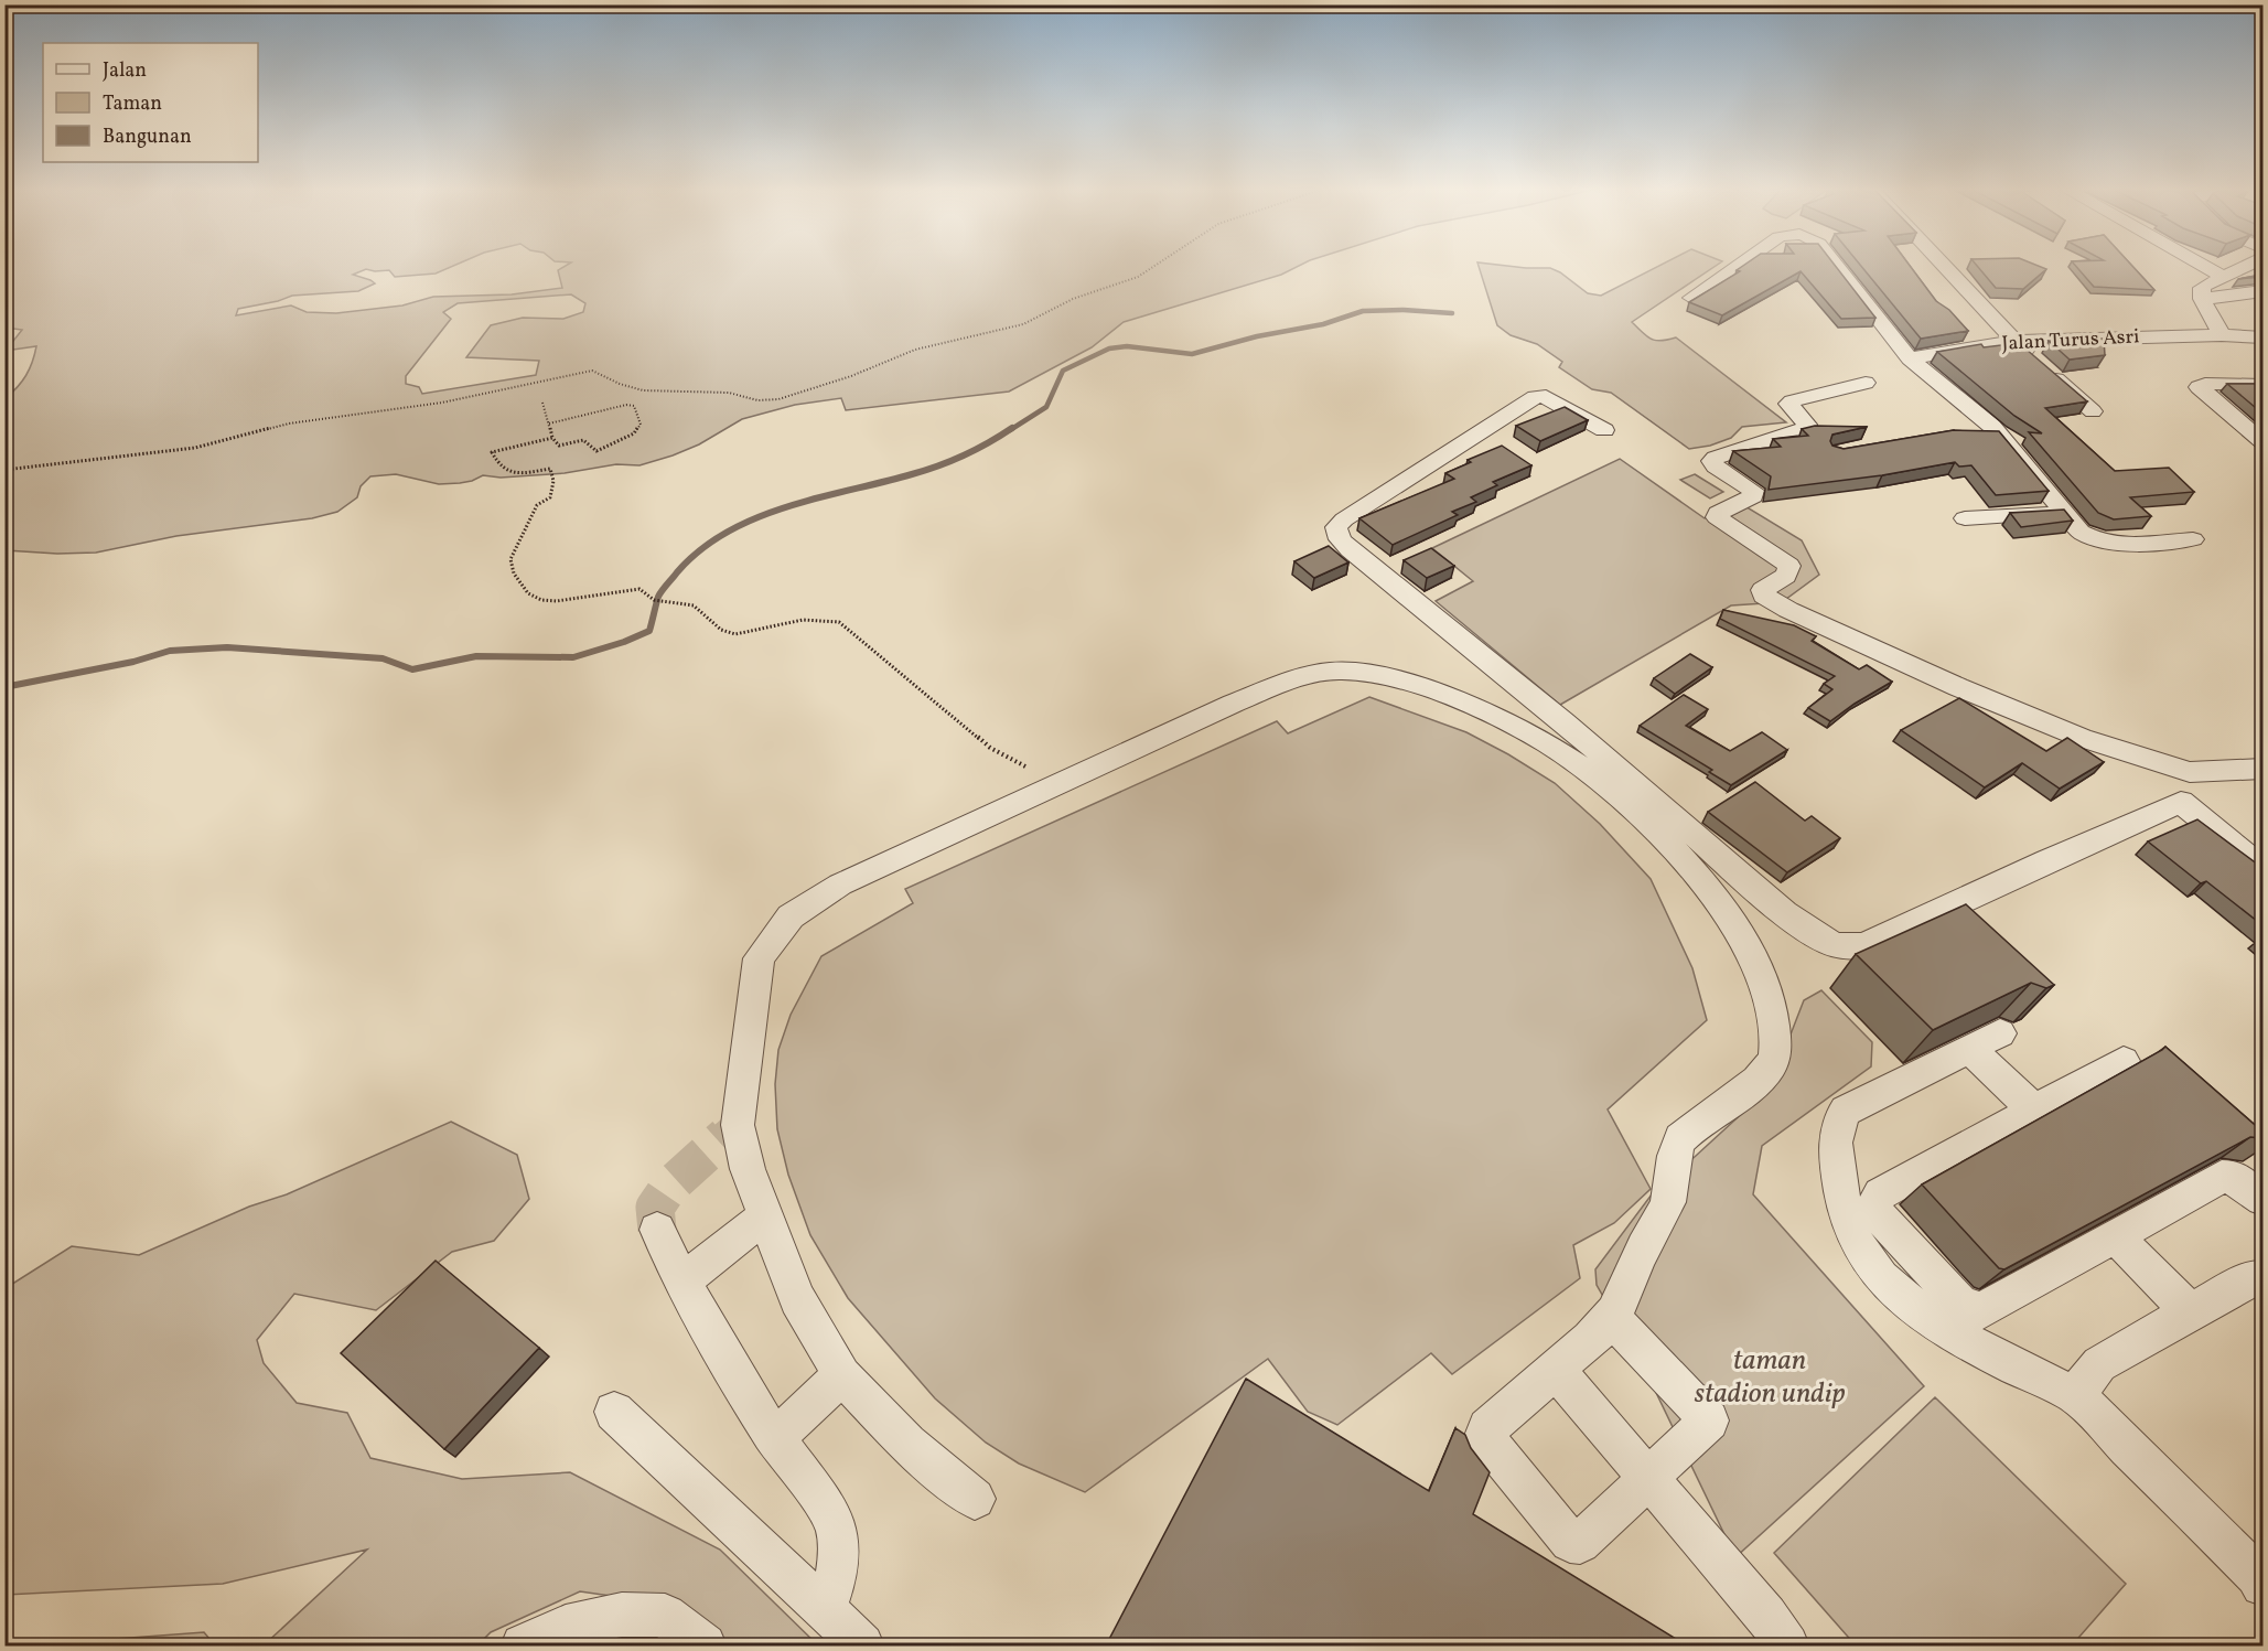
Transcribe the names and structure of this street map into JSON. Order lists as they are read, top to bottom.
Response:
{
  "streets": {
    "street": ["Jalan Turus Asri"]
  },
  "parks": ["taman stadion undip"],
  "legend": ["Jalan", "Taman", "Bangunan"]
}
